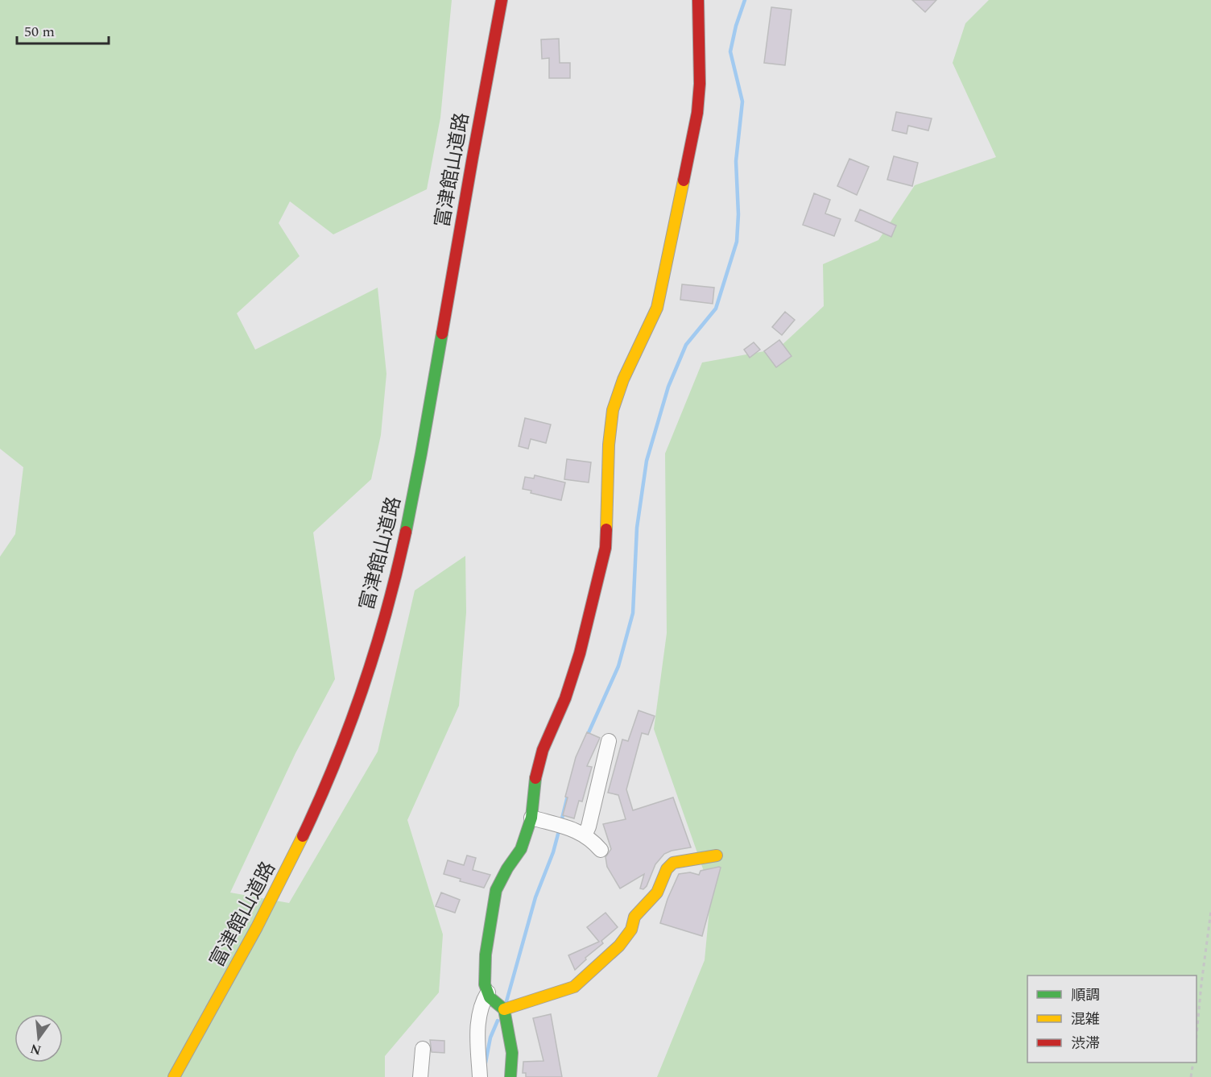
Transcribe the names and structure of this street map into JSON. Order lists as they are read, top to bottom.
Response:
{
  "streets": {
    "main road": ["富津館山道路"]
  },
  "legend": ["順調", "混雑", "渋滞"],
  "scale_bar": "50 m",
  "north": "bottom"
}
